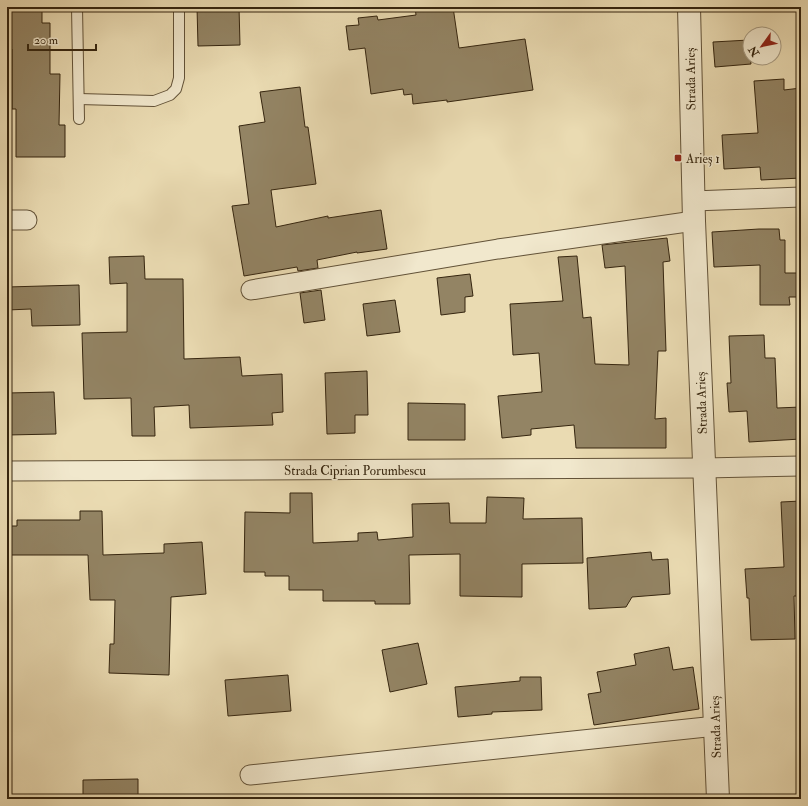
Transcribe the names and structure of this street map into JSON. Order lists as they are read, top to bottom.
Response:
{
  "streets": {
    "street": ["Strada Arieș", "Strada Ciprian Porumbescu"]
  },
  "crossings": [
    ["Strada Arieș", "Strada Ciprian Porumbescu"]
  ],
  "places": {
    "transit": ["Arieș 1"]
  },
  "scale_bar": "20 m",
  "north": "bottom left"
}
